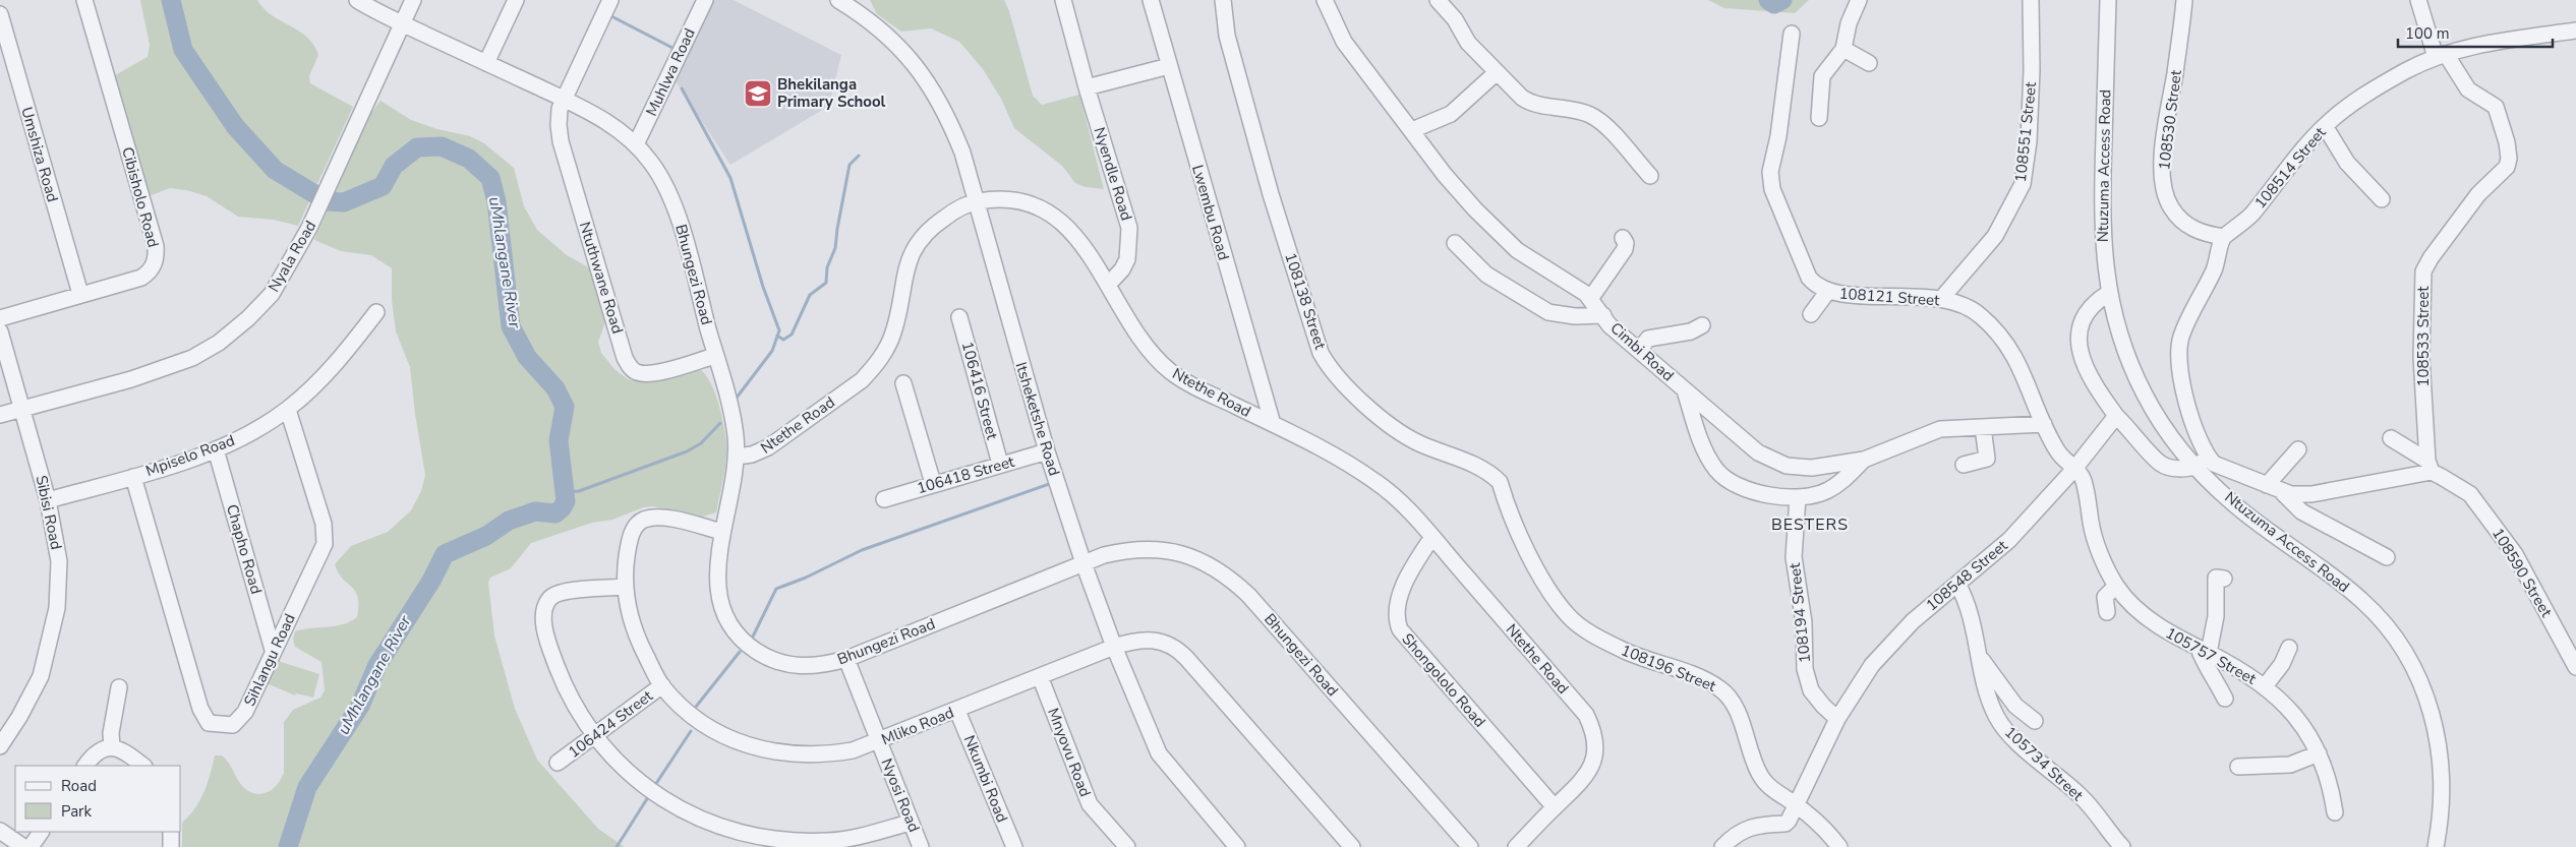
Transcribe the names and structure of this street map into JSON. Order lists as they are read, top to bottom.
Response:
{
  "streets": {
    "street": [
      "Muhlwa Road",
      "108530 Street",
      "108551 Street",
      "Umshiza Road",
      "Ntuzuma Access Road",
      "108514 Street",
      "Nyendle Road",
      "Cibisholo Road",
      "Lwembu Road",
      "Nyala Road",
      "Bhungezi Road",
      "Ntuthwane Road",
      "108121 Street",
      "108138 Street",
      "108533 Street",
      "Cimbi Road",
      "106416 Street",
      "Ntethe Road",
      "Itsheketshe Road",
      "Mpiselo Road",
      "106418 Street",
      "Sibisi Road",
      "Chapho Road",
      "108590 Street",
      "108548 Street",
      "108194 Street",
      "105757 Street",
      "Sihlangu Road",
      "108196 Street",
      "Shongololo Road",
      "106424 Street",
      "Mliko Road",
      "Mnyovu Road",
      "105734 Street",
      "Nkumbi Road",
      "Nyosi Road"
    ]
  },
  "crossings": [
    ["Muhlwa Road", "Bhungezi Road"],
    ["108530 Street", "108514 Street"],
    ["108551 Street", "108121 Street"],
    ["Umshiza Road", "Cibisholo Road"],
    ["108514 Street", "108533 Street"],
    ["Nyendle Road", "Ntethe Road"],
    ["Lwembu Road", "Ntethe Road"],
    ["Nyala Road", "Bhungezi Road"],
    ["Nyala Road", "Sibisi Road"],
    ["Bhungezi Road", "Ntuthwane Road"],
    ["Bhungezi Road", "Ntethe Road"],
    ["Bhungezi Road", "Itsheketshe Road"],
    ["Bhungezi Road", "Mliko Road"],
    ["Bhungezi Road", "Nyosi Road"],
    ["108121 Street", "Cimbi Road"],
    ["108121 Street", "108548 Street"],
    ["108121 Street", "105757 Street"],
    ["108138 Street", "108196 Street"],
    ["108533 Street", "108590 Street"],
    ["106416 Street", "106418 Street"],
    ["Ntethe Road", "Itsheketshe Road"],
    ["Ntethe Road", "Shongololo Road"],
    ["Itsheketshe Road", "106418 Street"],
    ["Itsheketshe Road", "Mliko Road"],
    ["Mpiselo Road", "Sibisi Road"],
    ["Mpiselo Road", "Chapho Road"],
    ["Mpiselo Road", "Sihlangu Road"],
    ["Chapho Road", "Sihlangu Road"],
    ["108548 Street", "108194 Street"],
    ["108548 Street", "105757 Street"],
    ["108548 Street", "108196 Street"],
    ["108548 Street", "105734 Street"],
    ["106424 Street", "Mliko Road"],
    ["Mliko Road", "Mnyovu Road"],
    ["Mliko Road", "Nkumbi Road"],
    ["Mliko Road", "Nyosi Road"]
  ],
  "districts": ["BESTERS"],
  "water": ["uMhlangane River"],
  "places": {
    "school or university": ["Bhekilanga Primary School"]
  },
  "legend": ["Road", "Park"],
  "scale_bar": "100 m"
}
